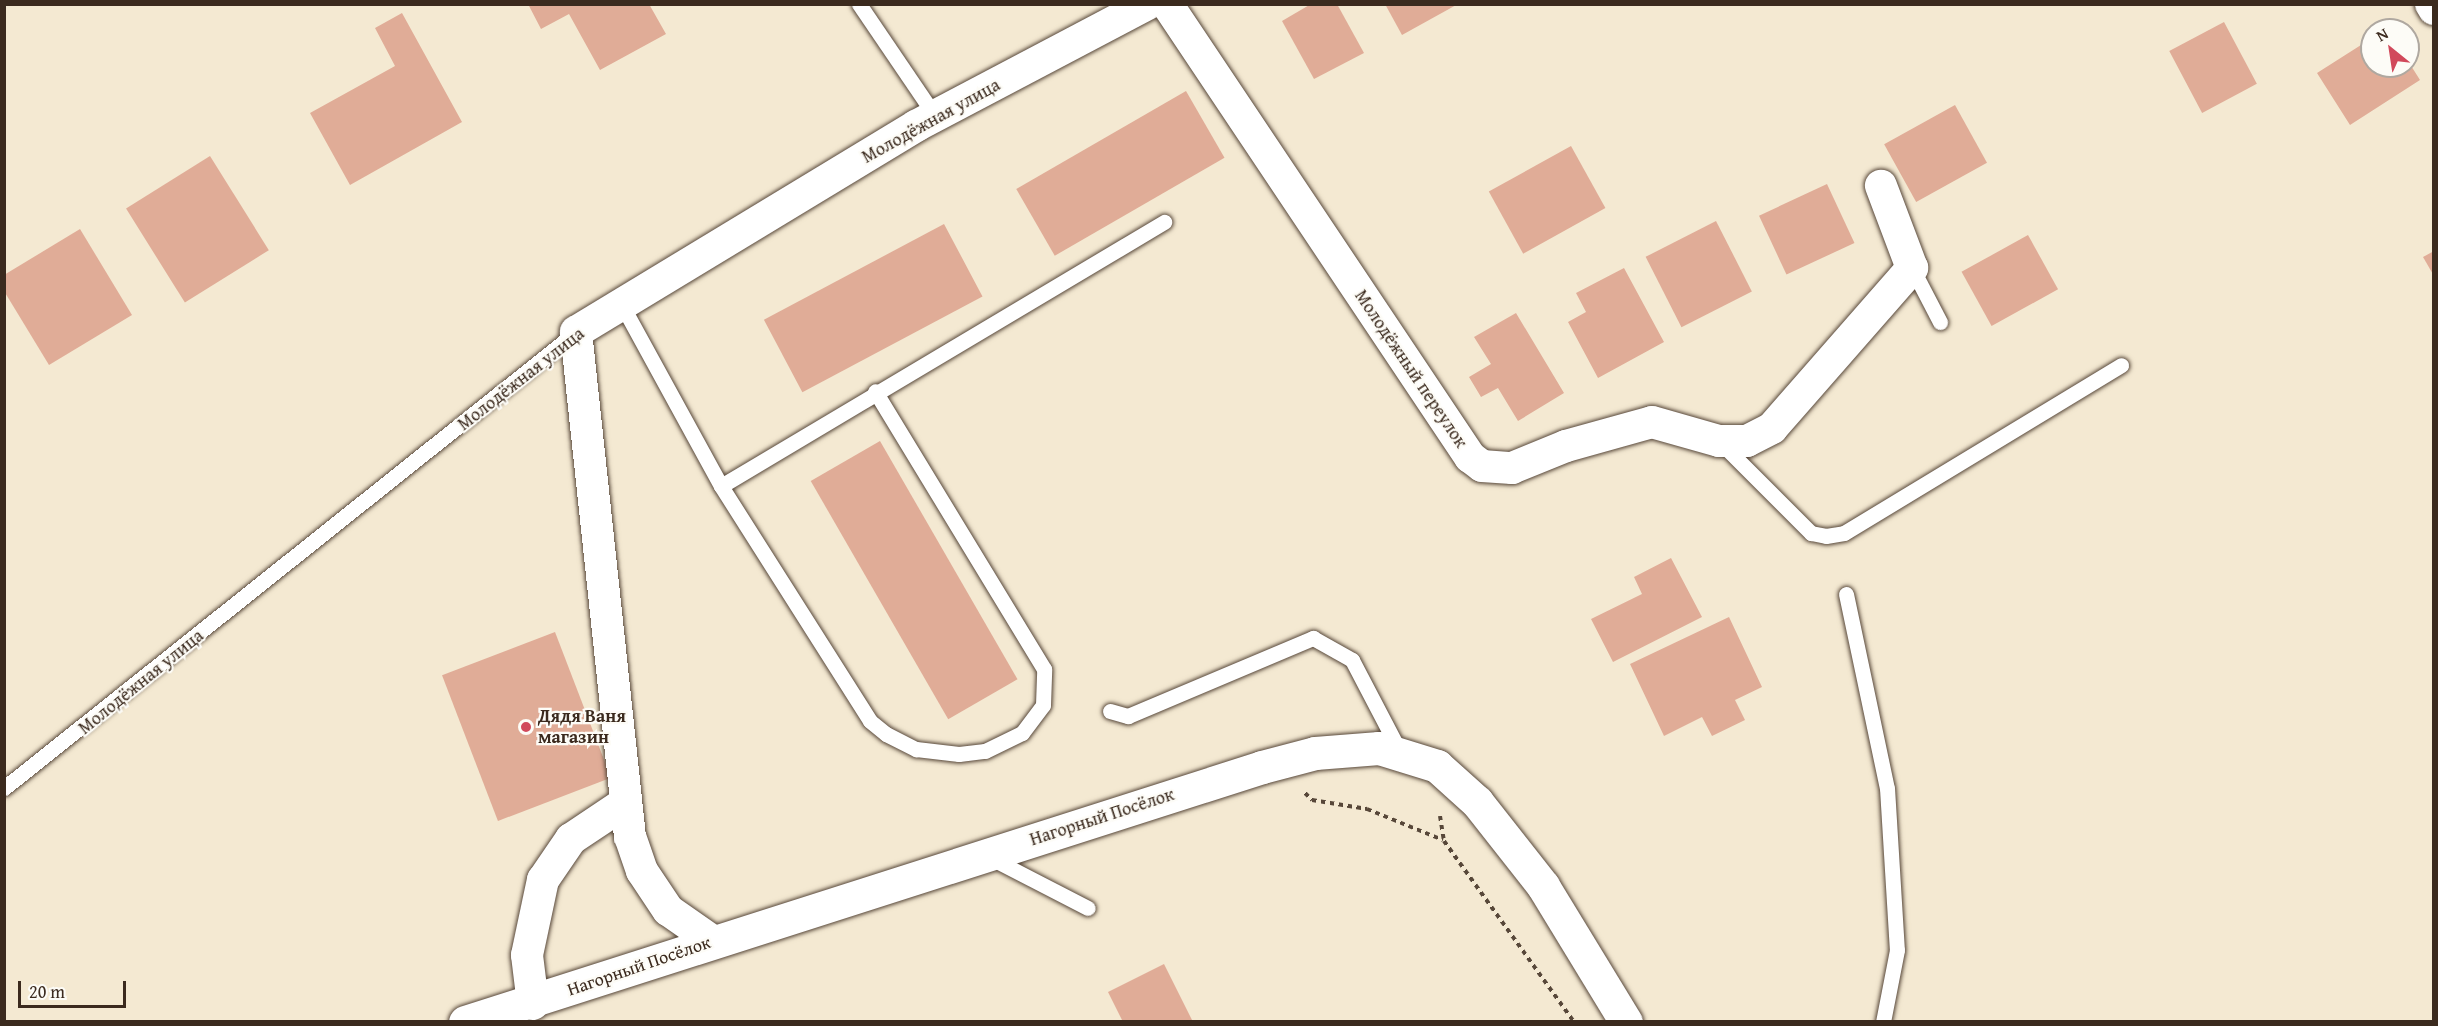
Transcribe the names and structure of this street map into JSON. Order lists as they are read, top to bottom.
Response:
{
  "streets": {
    "street": ["Молодёжная улица", "Молодёжный переулок", "Нагорный Посёлок"]
  },
  "places": ["Дядя Ваня магазин"],
  "scale_bar": "20 m",
  "north": "top left"
}
